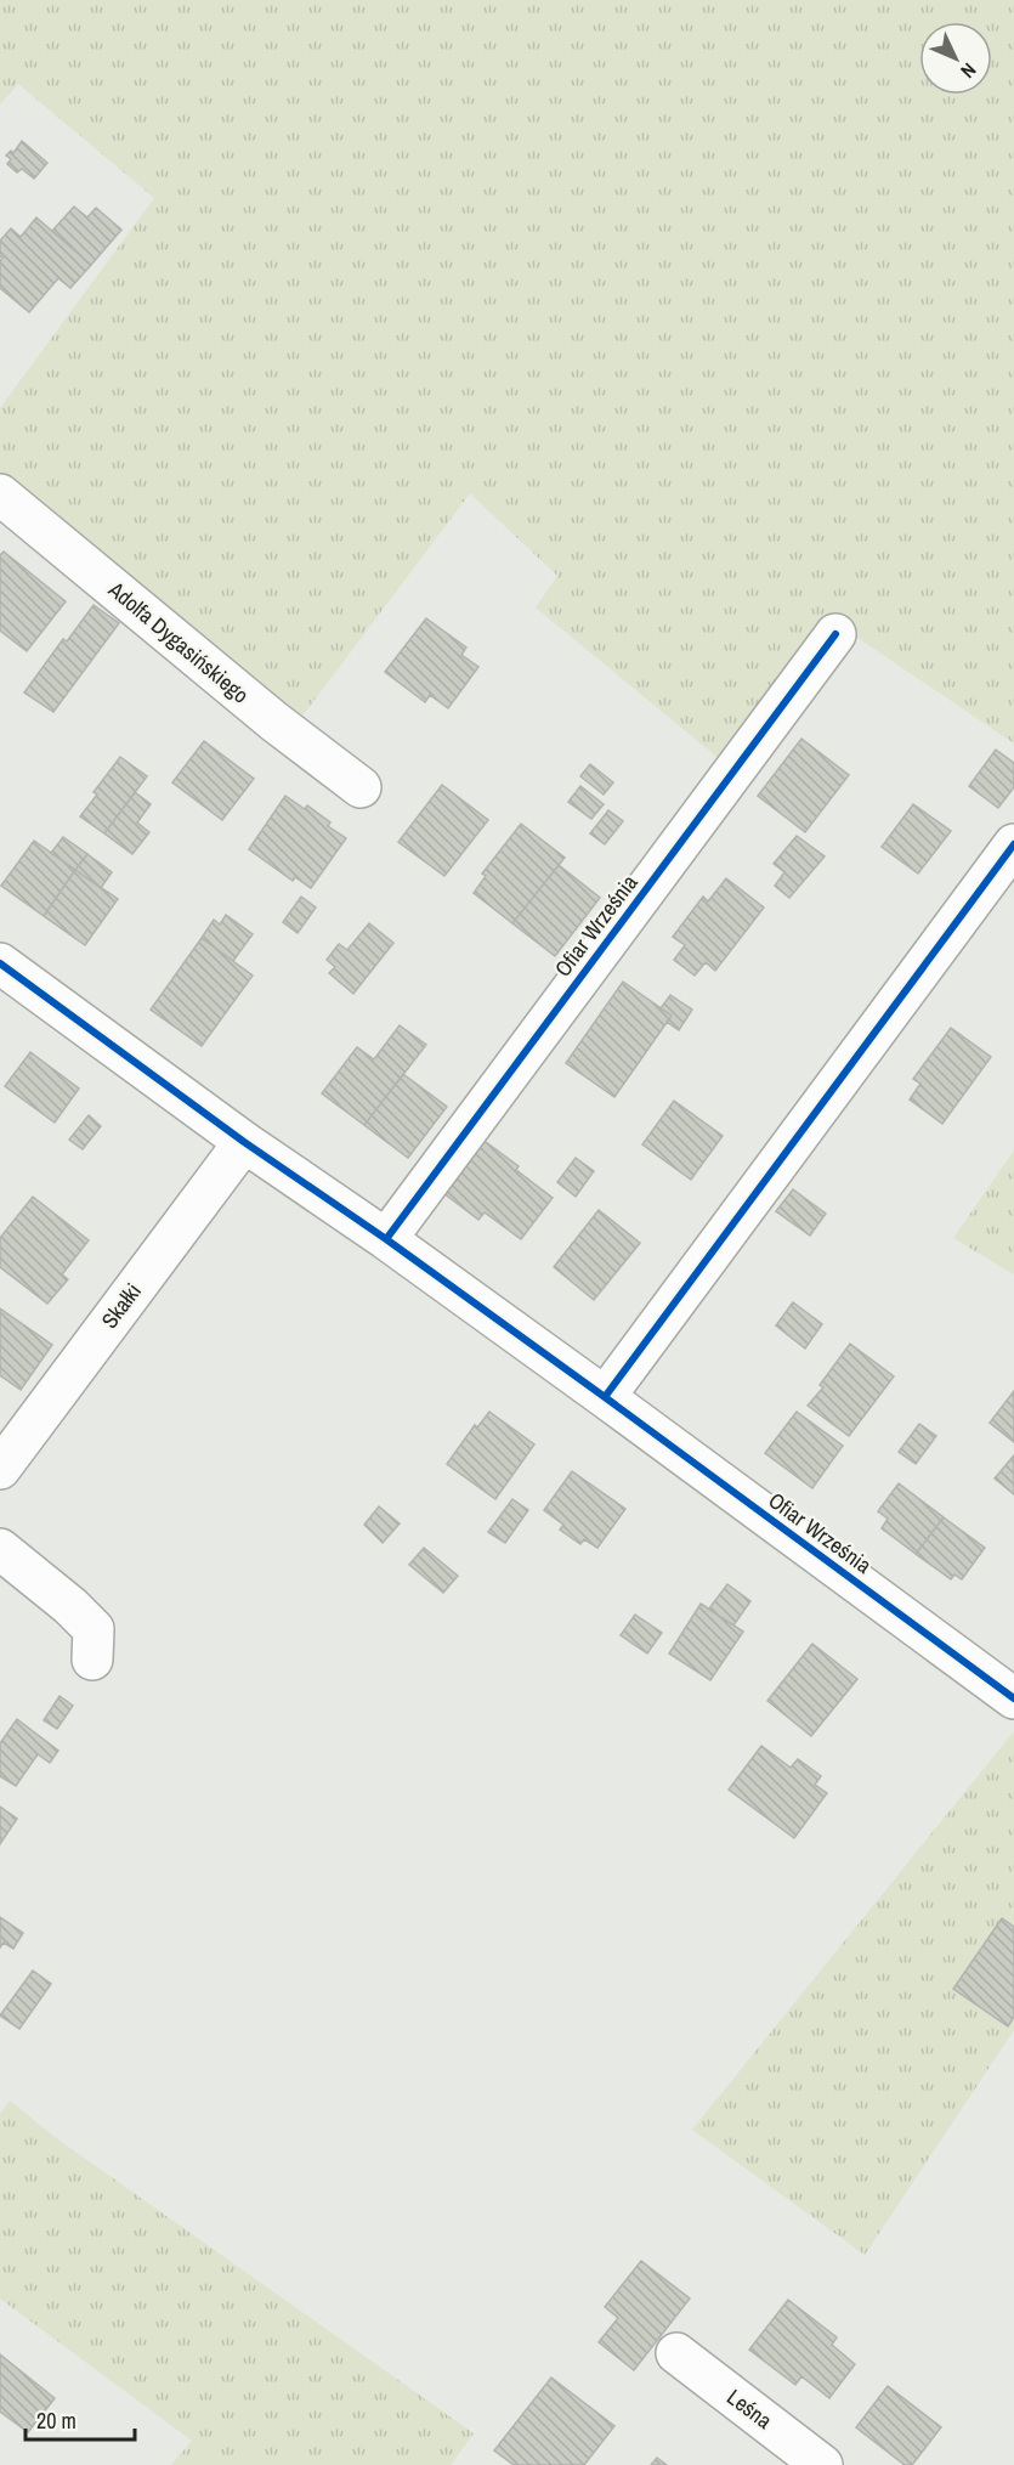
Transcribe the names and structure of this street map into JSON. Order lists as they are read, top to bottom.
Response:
{
  "streets": {
    "street": [
      "Adolfa Dygasińskiego",
      "Ofiar Września",
      "Skałki",
      "Leśna"
    ]
  },
  "crossings": [
    ["Ofiar Września", "Skałki"]
  ],
  "scale_bar": "20 m",
  "north": "bottom right"
}
